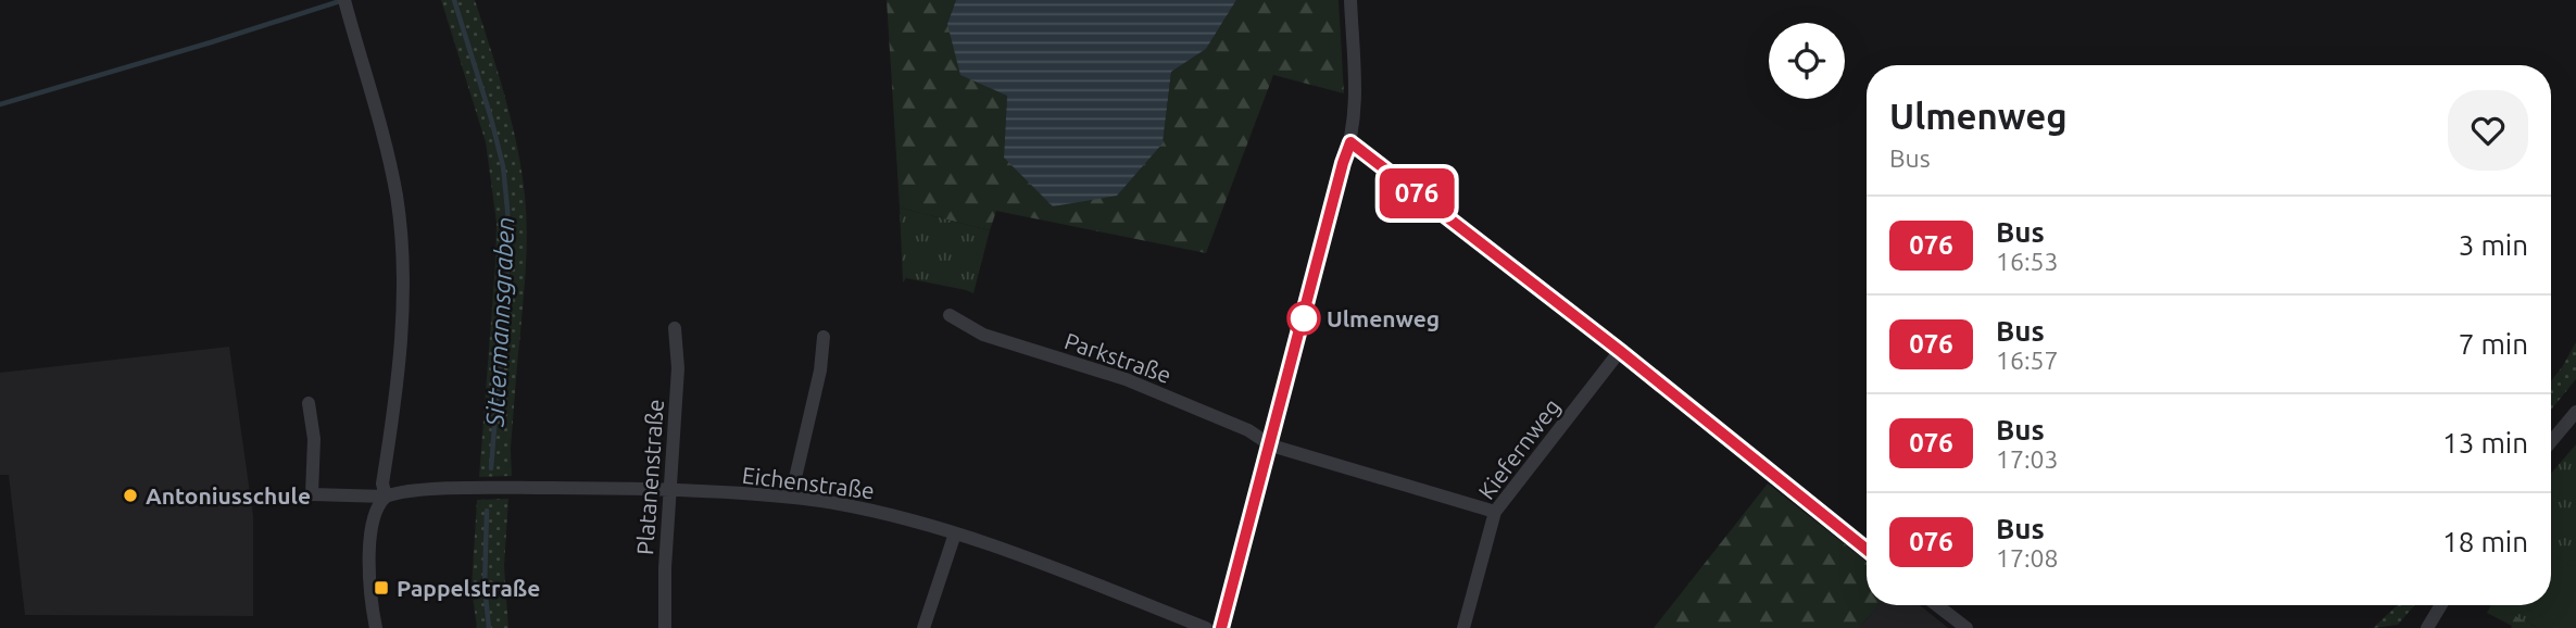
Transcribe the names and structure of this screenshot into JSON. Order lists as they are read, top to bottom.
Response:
{
  "streets": {
    "street": [
      "Parkstraße",
      "Kiefernweg",
      "Platanenstraße",
      "Eichenstraße"
    ]
  },
  "crossings": [
    ["Platanenstraße", "Eichenstraße"]
  ],
  "water": ["Sittermannsgraben"],
  "places": {
    "other": ["Ulmenweg", "Antoniusschule"],
    "transit": ["Pappelstraße"]
  },
  "lines": ["bus line 076"],
  "page": {
    "on_map": "076",
    "heading": ["Ulmenweg", "Bus"],
    "list": [
      {
        "mark": "076",
        "name": "Bus",
        "note": "16:53",
        "value": "3 min"
      },
      {
        "mark": "076",
        "name": "Bus",
        "note": "16:57",
        "value": "7 min"
      },
      {
        "mark": "076",
        "name": "Bus",
        "note": "17:03",
        "value": "13 min"
      },
      {
        "mark": "076",
        "name": "Bus",
        "note": "17:08",
        "value": "18 min"
      }
    ]
  }
}
